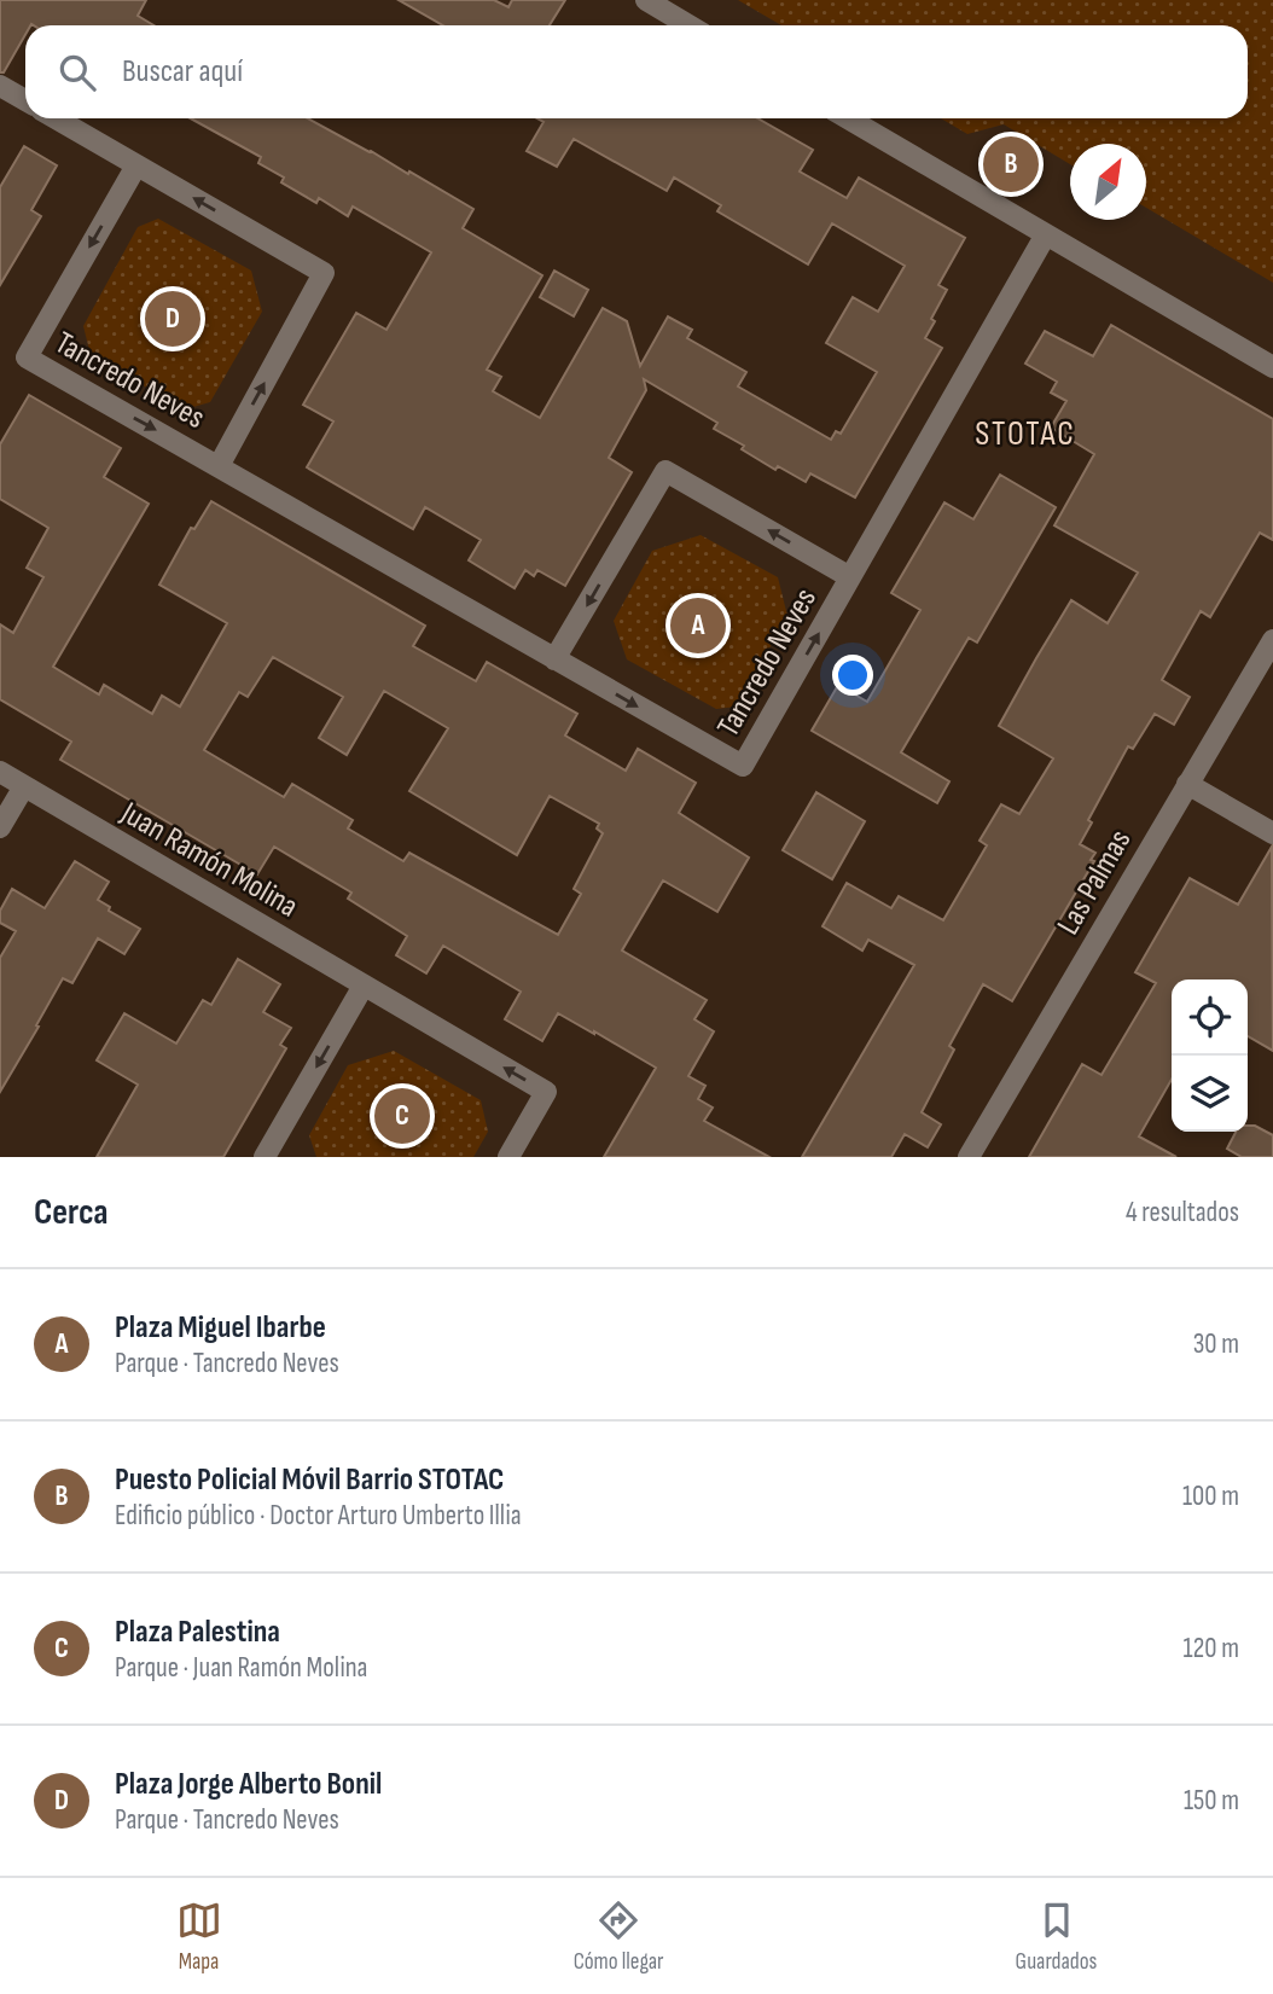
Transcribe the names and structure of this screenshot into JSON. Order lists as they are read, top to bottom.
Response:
{
  "streets": {
    "street": ["Tancredo Neves", "Juan Ramón Molina", "Las Palmas"]
  },
  "districts": ["STOTAC"],
  "north": "top right",
  "page": {
    "search": "Buscar aquí",
    "pins": [
      "B",
      "D",
      "A",
      "C"
    ],
    "heading": ["Cerca", "4 resultados"],
    "list": [
      {
        "mark": "A",
        "name": "Plaza Miguel Ibarbe",
        "note": "Parque · Tancredo Neves",
        "value": "30 m"
      },
      {
        "mark": "B",
        "name": "Puesto Policial Móvil Barrio STOTAC",
        "note": "Edificio público · Doctor Arturo Umberto Illia",
        "value": "100 m"
      },
      {
        "mark": "C",
        "name": "Plaza Palestina",
        "note": "Parque · Juan Ramón Molina",
        "value": "120 m"
      },
      {
        "mark": "D",
        "name": "Plaza Jorge Alberto Bonil",
        "note": "Parque · Tancredo Neves",
        "value": "150 m"
      }
    ],
    "nav": ["Mapa", "Cómo llegar", "Guardados"]
  }
}
